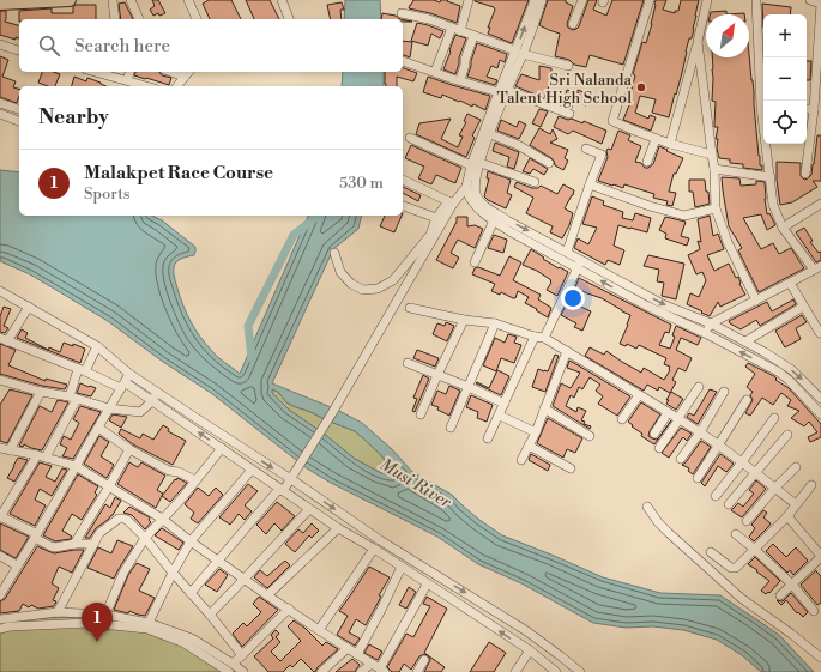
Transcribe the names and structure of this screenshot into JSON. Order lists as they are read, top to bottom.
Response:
{
  "water": ["Musi River"],
  "places": ["Sri Nalanda Talent High School"],
  "north": "top right",
  "page": {
    "map_buttons": ["+", "−"],
    "search": "Search here",
    "heading": "Nearby",
    "list": [
      {
        "mark": "1",
        "name": "Malakpet Race Course",
        "note": "Sports",
        "value": "530 m"
      }
    ],
    "pins": "1"
  }
}
